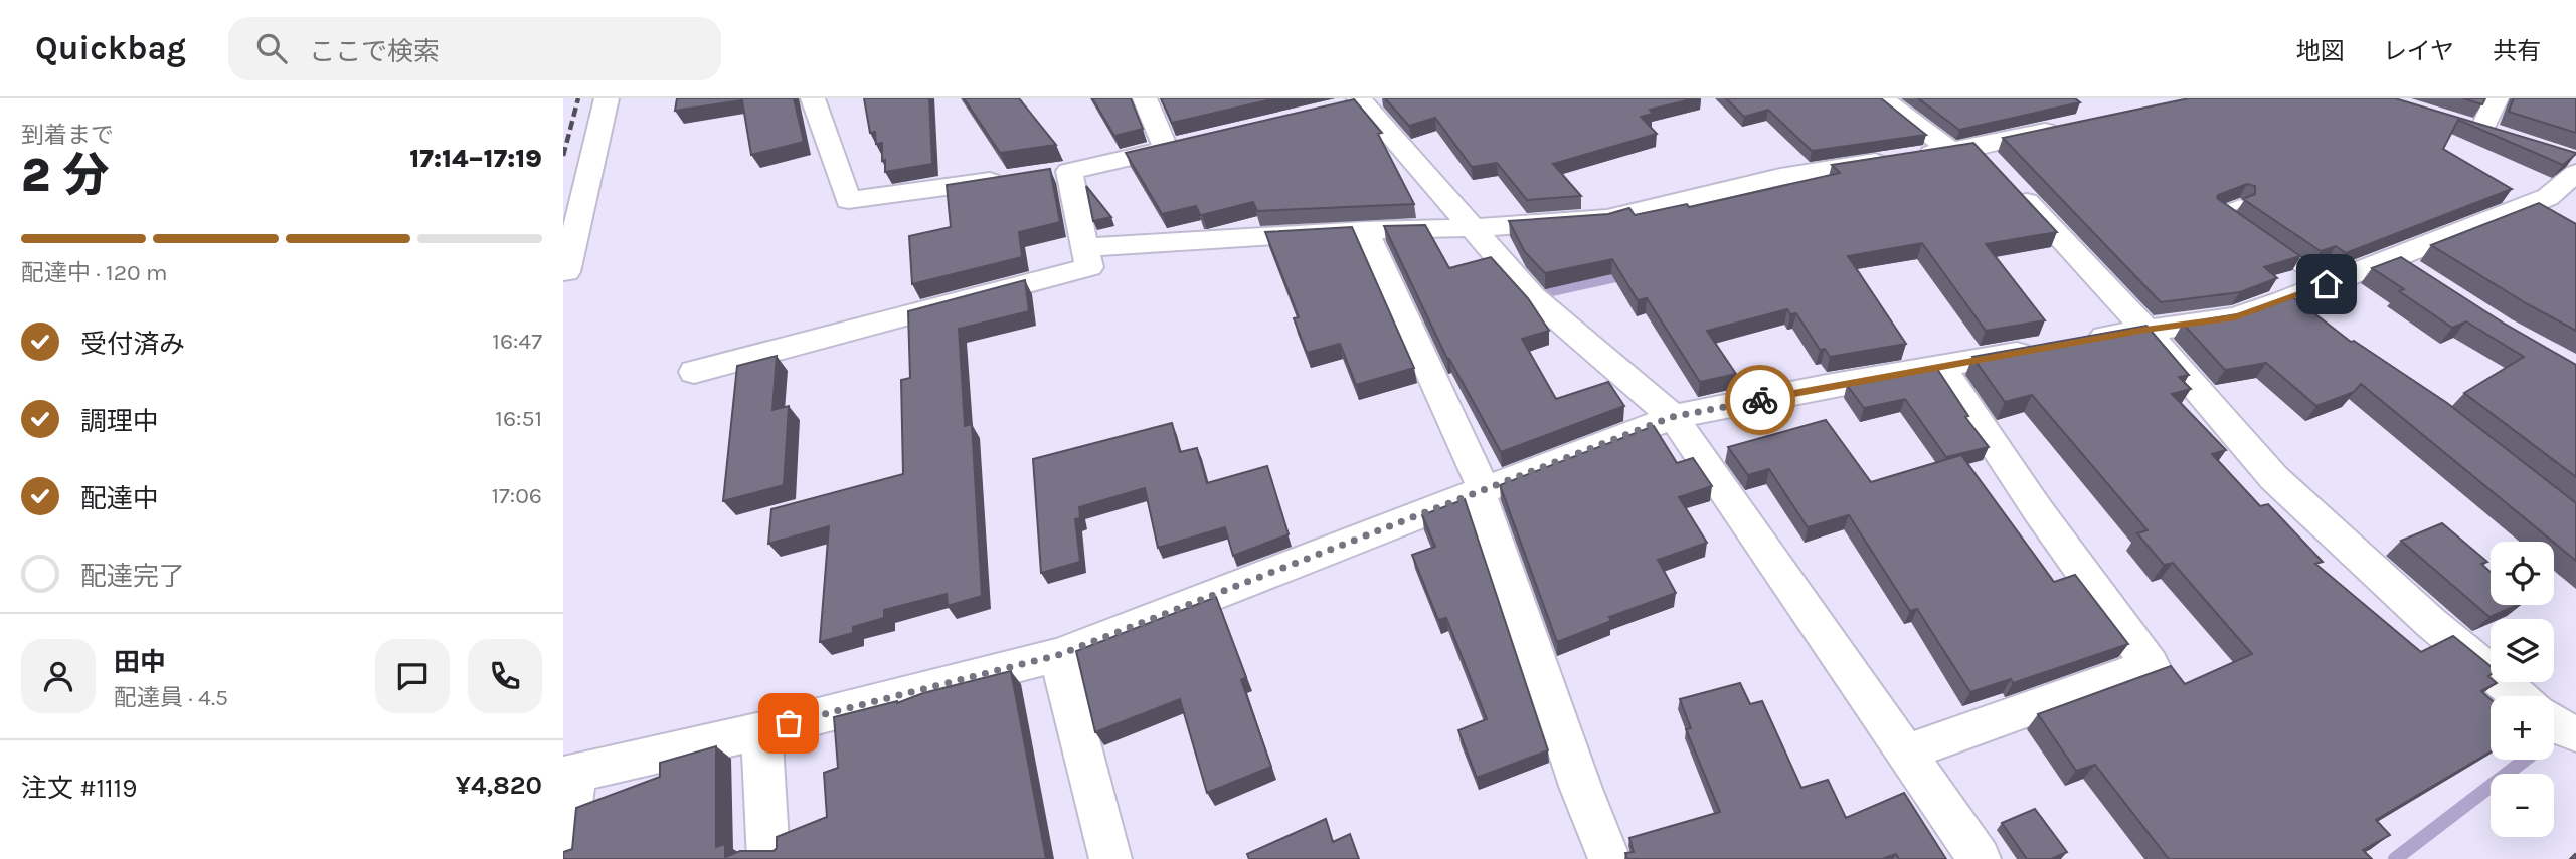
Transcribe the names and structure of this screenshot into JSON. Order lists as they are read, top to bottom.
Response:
{
  "page": {
    "header": "Quickbag",
    "search": "ここで検索",
    "nav": ["地図", "レイヤ", "共有"],
    "heading": ["2 分", "到着まで", "17:14–17:19"],
    "panel": [
      "田中",
      "配達員 · 4.5",
      "注文 #1119",
      "¥4,820"
    ],
    "bar": "配達中 · 120 m",
    "list": [
      ["受付済み", "16:47"],
      ["調理中", "16:51"],
      ["配達中", "17:06"],
      "配達完了"
    ],
    "map_buttons": ["+", "−"]
  }
}
